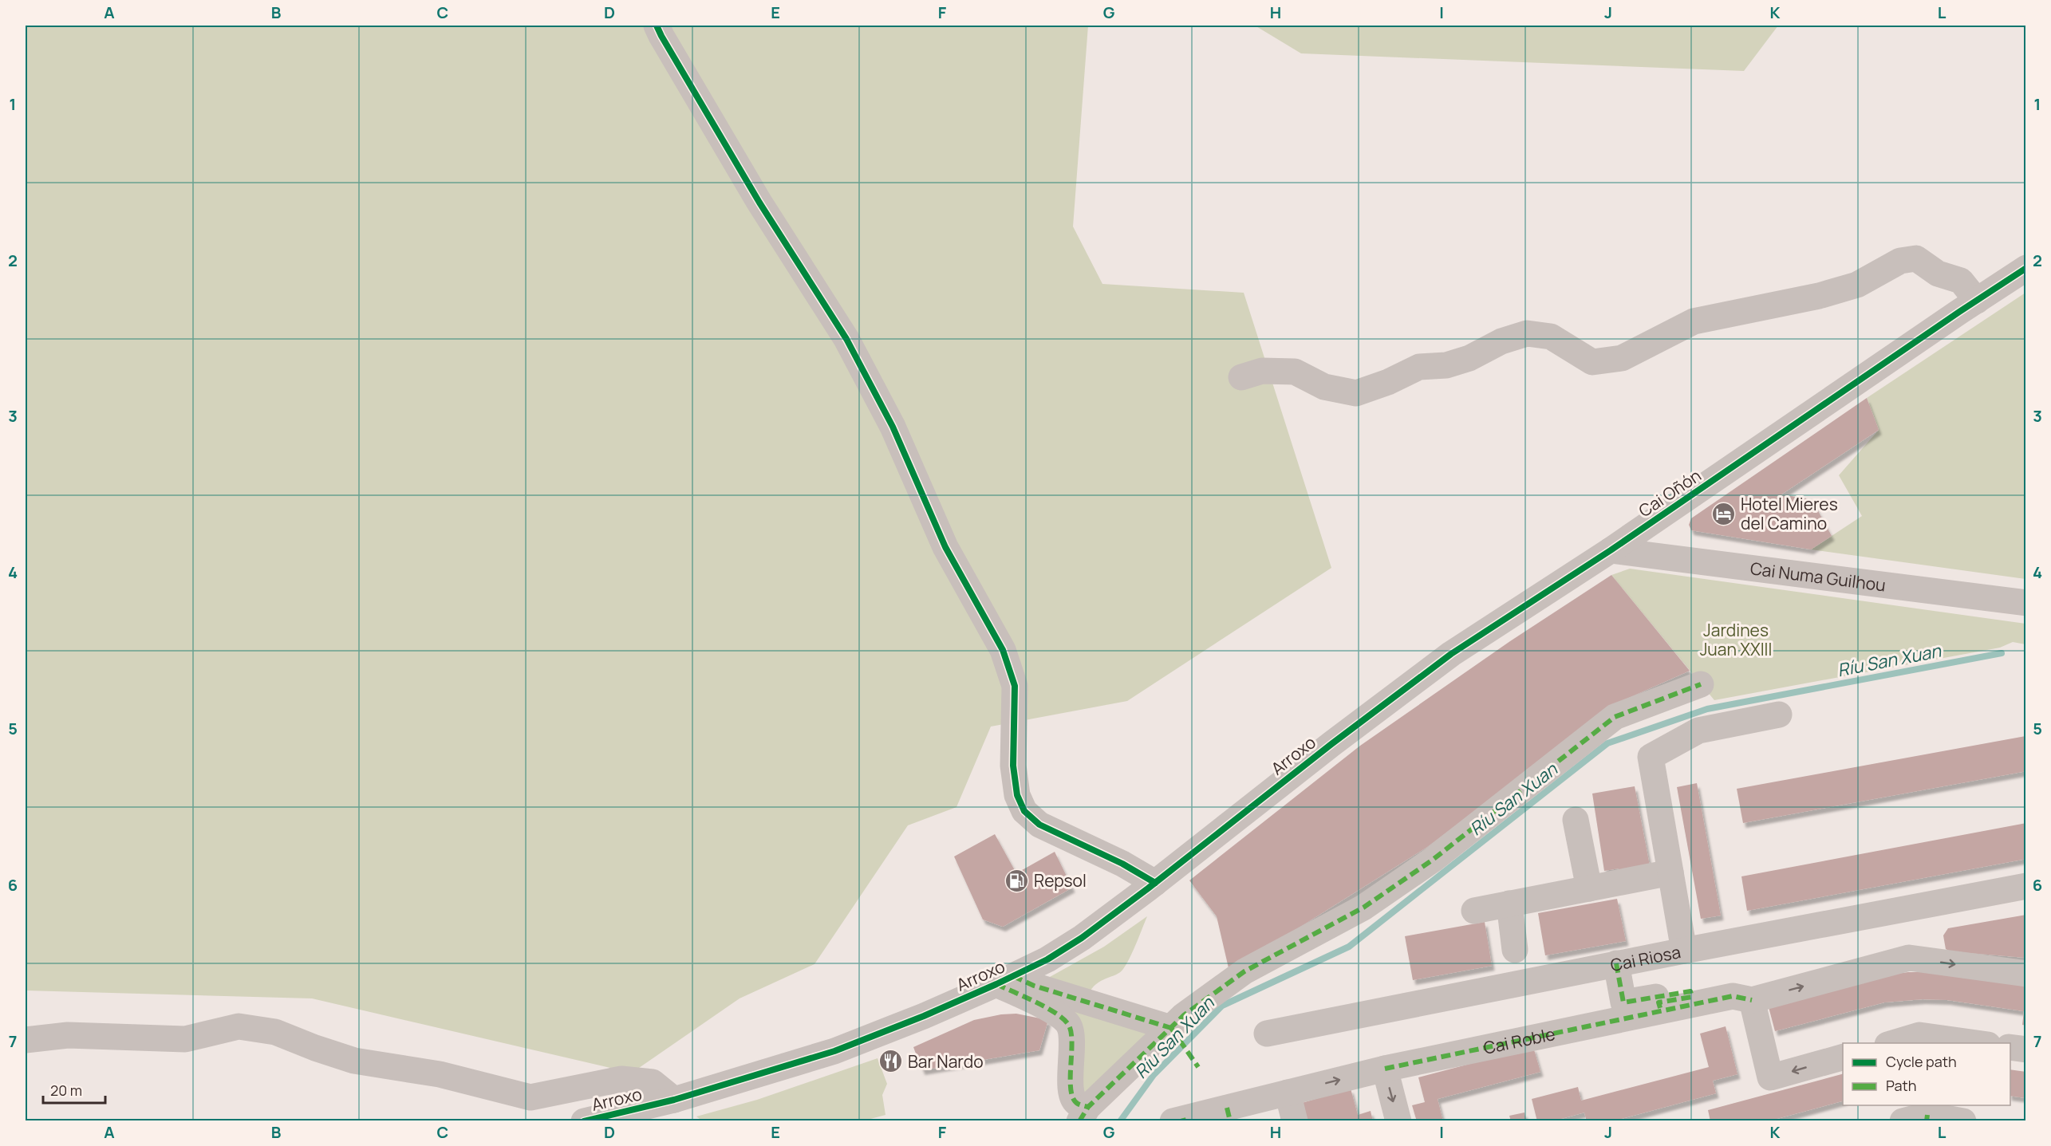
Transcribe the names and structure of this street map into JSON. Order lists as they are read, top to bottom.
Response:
{
  "streets": {
    "street": [
      "Cai Oñón",
      "Cai Numa Guilhou",
      "Arroxo",
      "Cai Riosa",
      "Cai Roble"
    ]
  },
  "crossings": [
    ["Cai Oñón", "Cai Numa Guilhou"],
    ["Cai Oñón", "Arroxo"]
  ],
  "water": ["Ríu San Xuan"],
  "parks": ["Jardines Juan XXIII"],
  "places": {
    "hotel": ["Hotel Mieres del Camino"],
    "fuel station": ["Repsol"],
    "restaurant": ["Bar Nardo"]
  },
  "legend": ["Cycle path", "Path"],
  "scale_bar": "20 m",
  "grid": {
    "columns": [
      "A",
      "B",
      "C",
      "D",
      "E",
      "F",
      "G",
      "H",
      "I",
      "J",
      "K",
      "L"
    ],
    "rows": [
      "1",
      "2",
      "3",
      "4",
      "5",
      "6",
      "7"
    ]
  }
}
